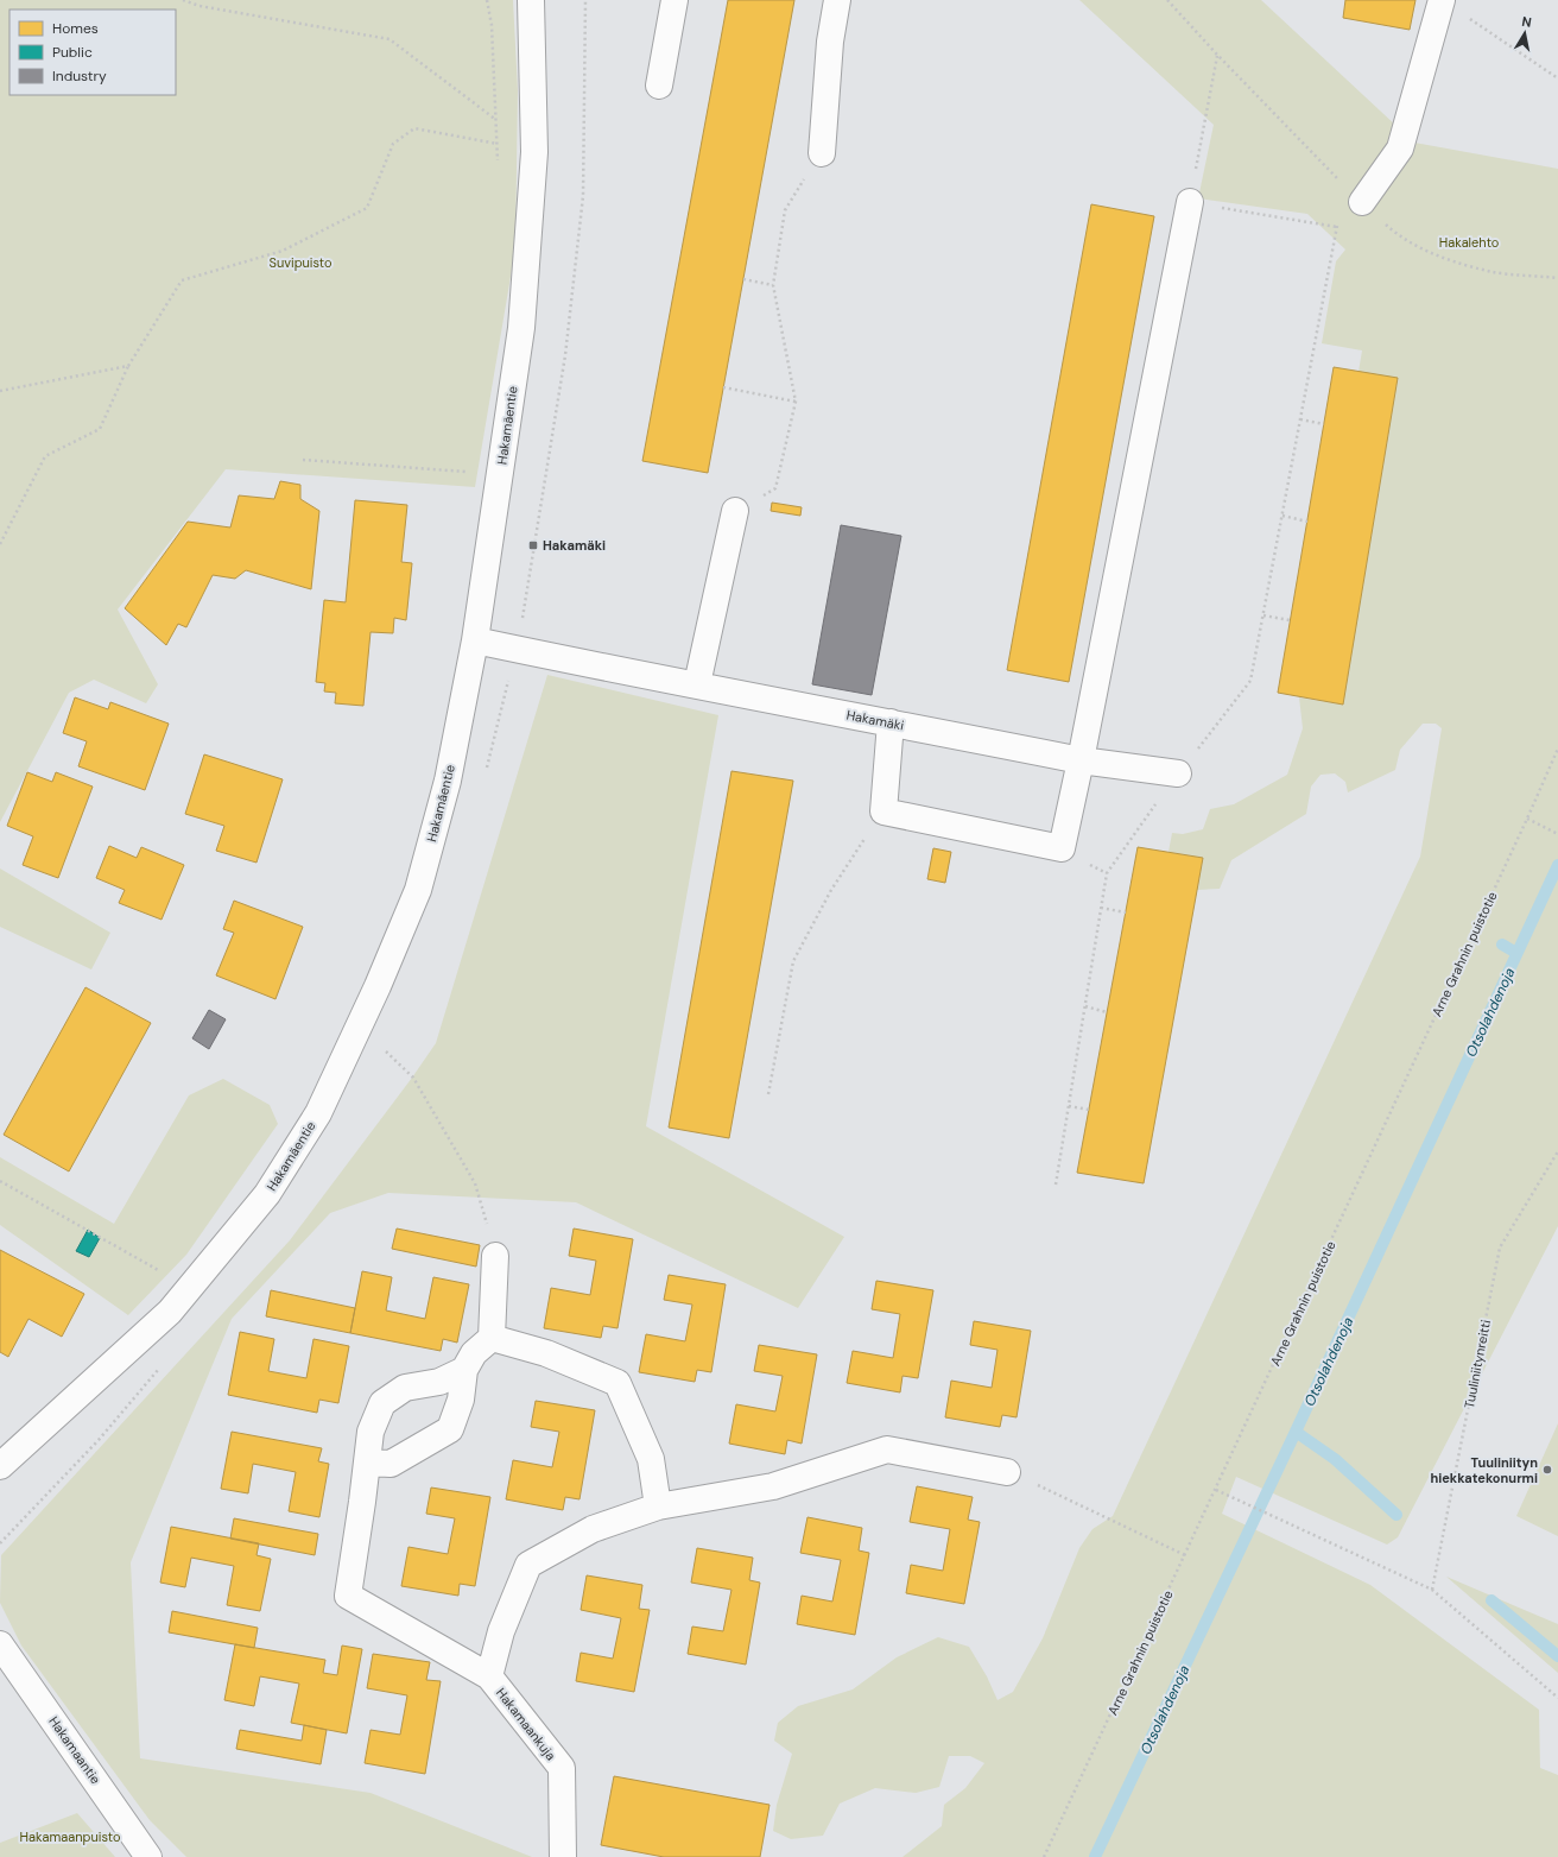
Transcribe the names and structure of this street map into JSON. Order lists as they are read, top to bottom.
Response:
{
  "streets": {
    "street": [
      "Hakamäentie",
      "Hakamäki",
      "Hakamaankuja",
      "Hakamaantie"
    ],
    "path": ["Arne Grahnin puistotie", "Tuuliniitynreitti"]
  },
  "crossings": [
    ["Hakamäentie", "Hakamäki"]
  ],
  "water": ["Otsolahdenoja"],
  "parks": ["Hakalehto", "Suvipuisto", "Hakamaanpuisto"],
  "places": {
    "transit": ["Hakamäki"],
    "other": ["Tuuliniityn hiekkatekonurmi"]
  },
  "legend": ["Homes", "Public", "Industry"],
  "north": "top"
}
